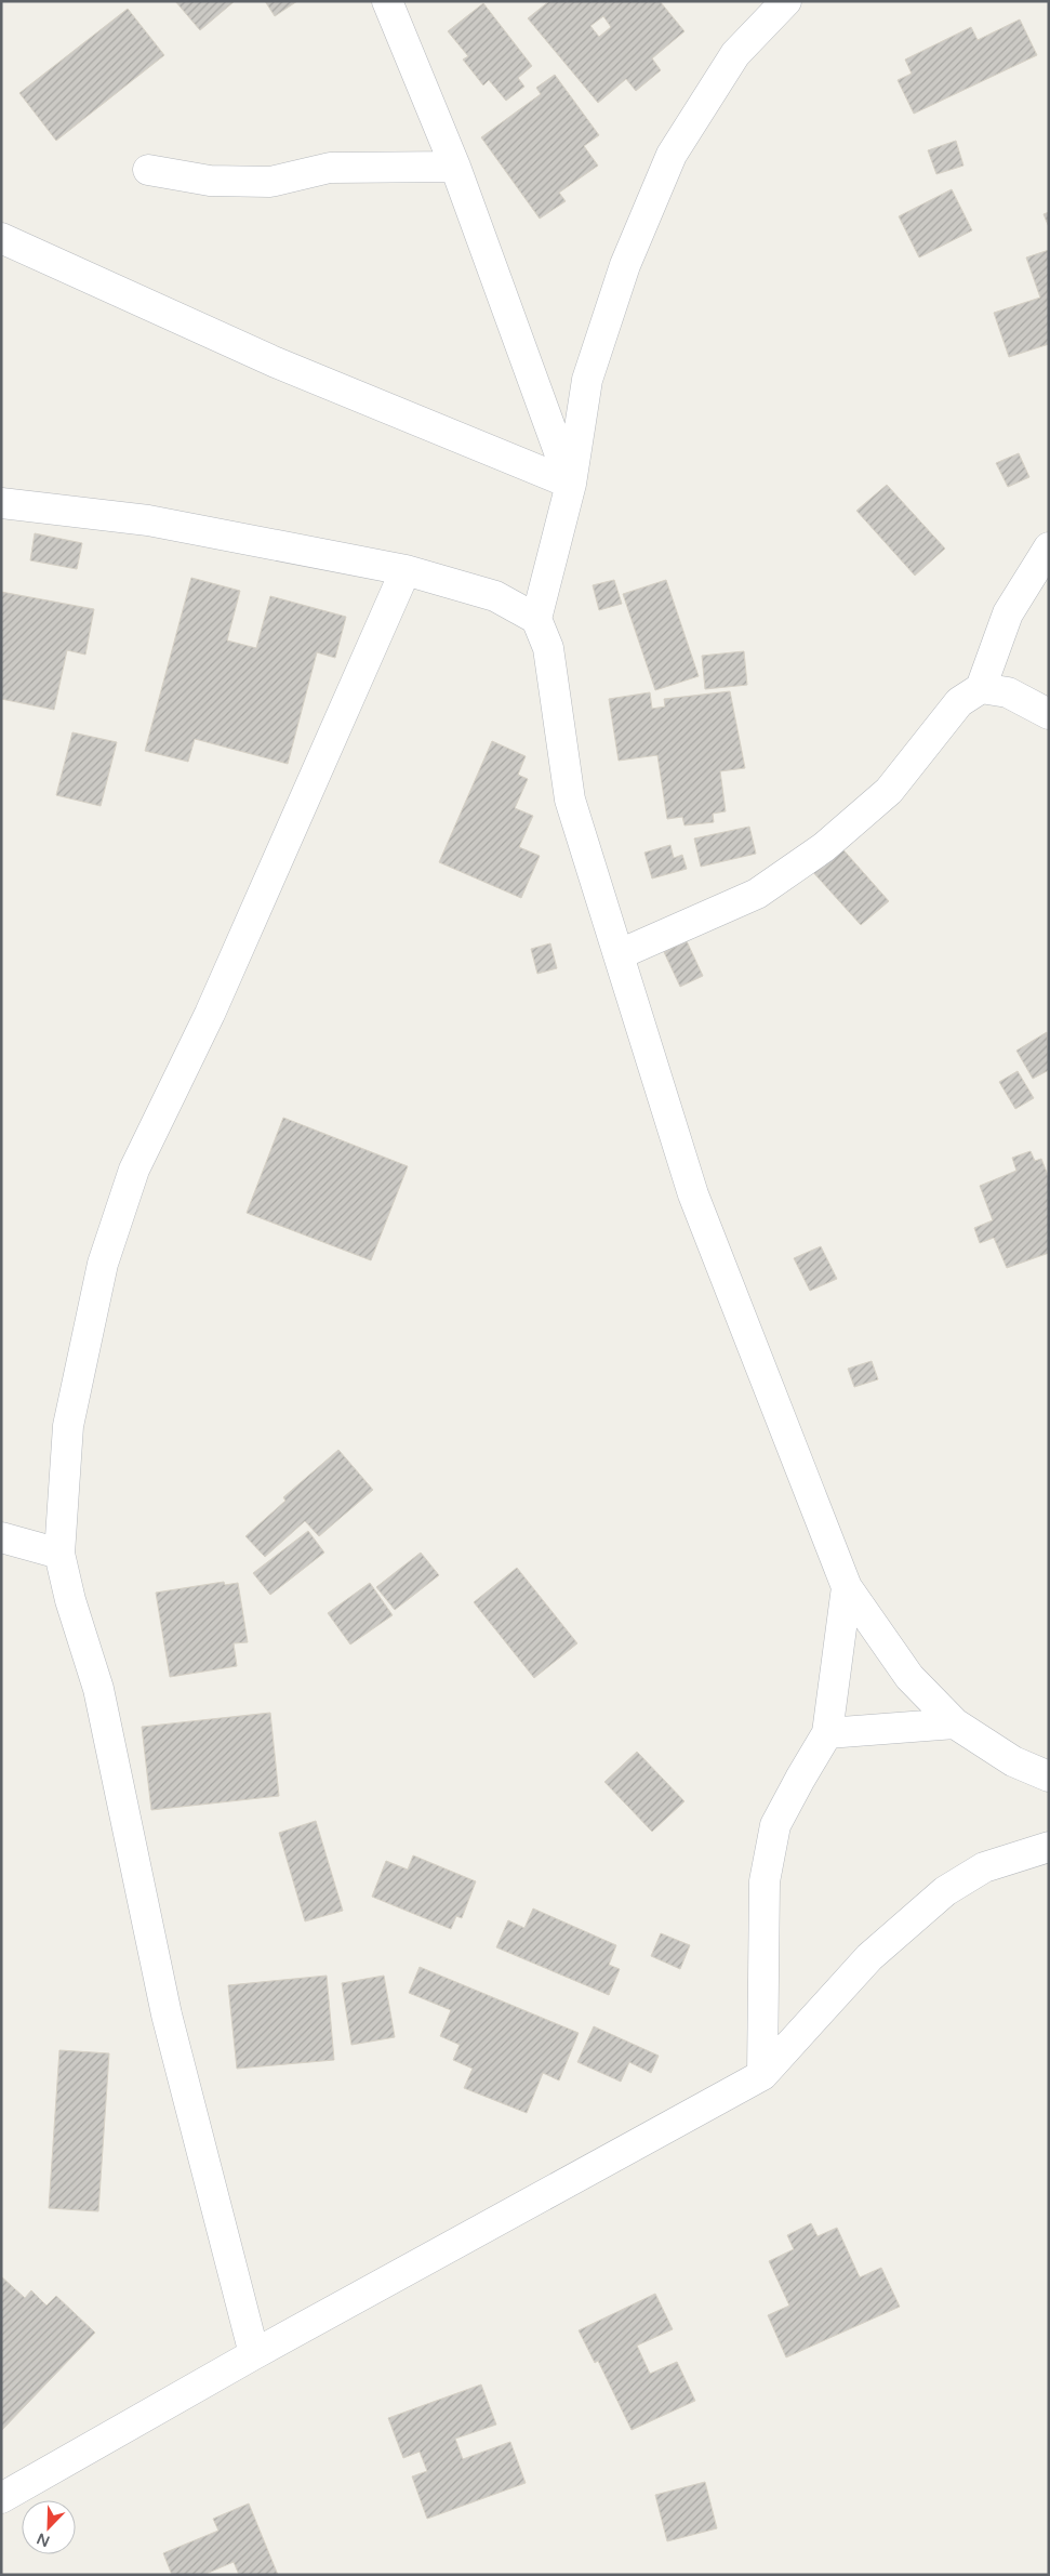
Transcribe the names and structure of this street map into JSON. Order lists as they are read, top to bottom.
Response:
{
  "north": "bottom left"
}
